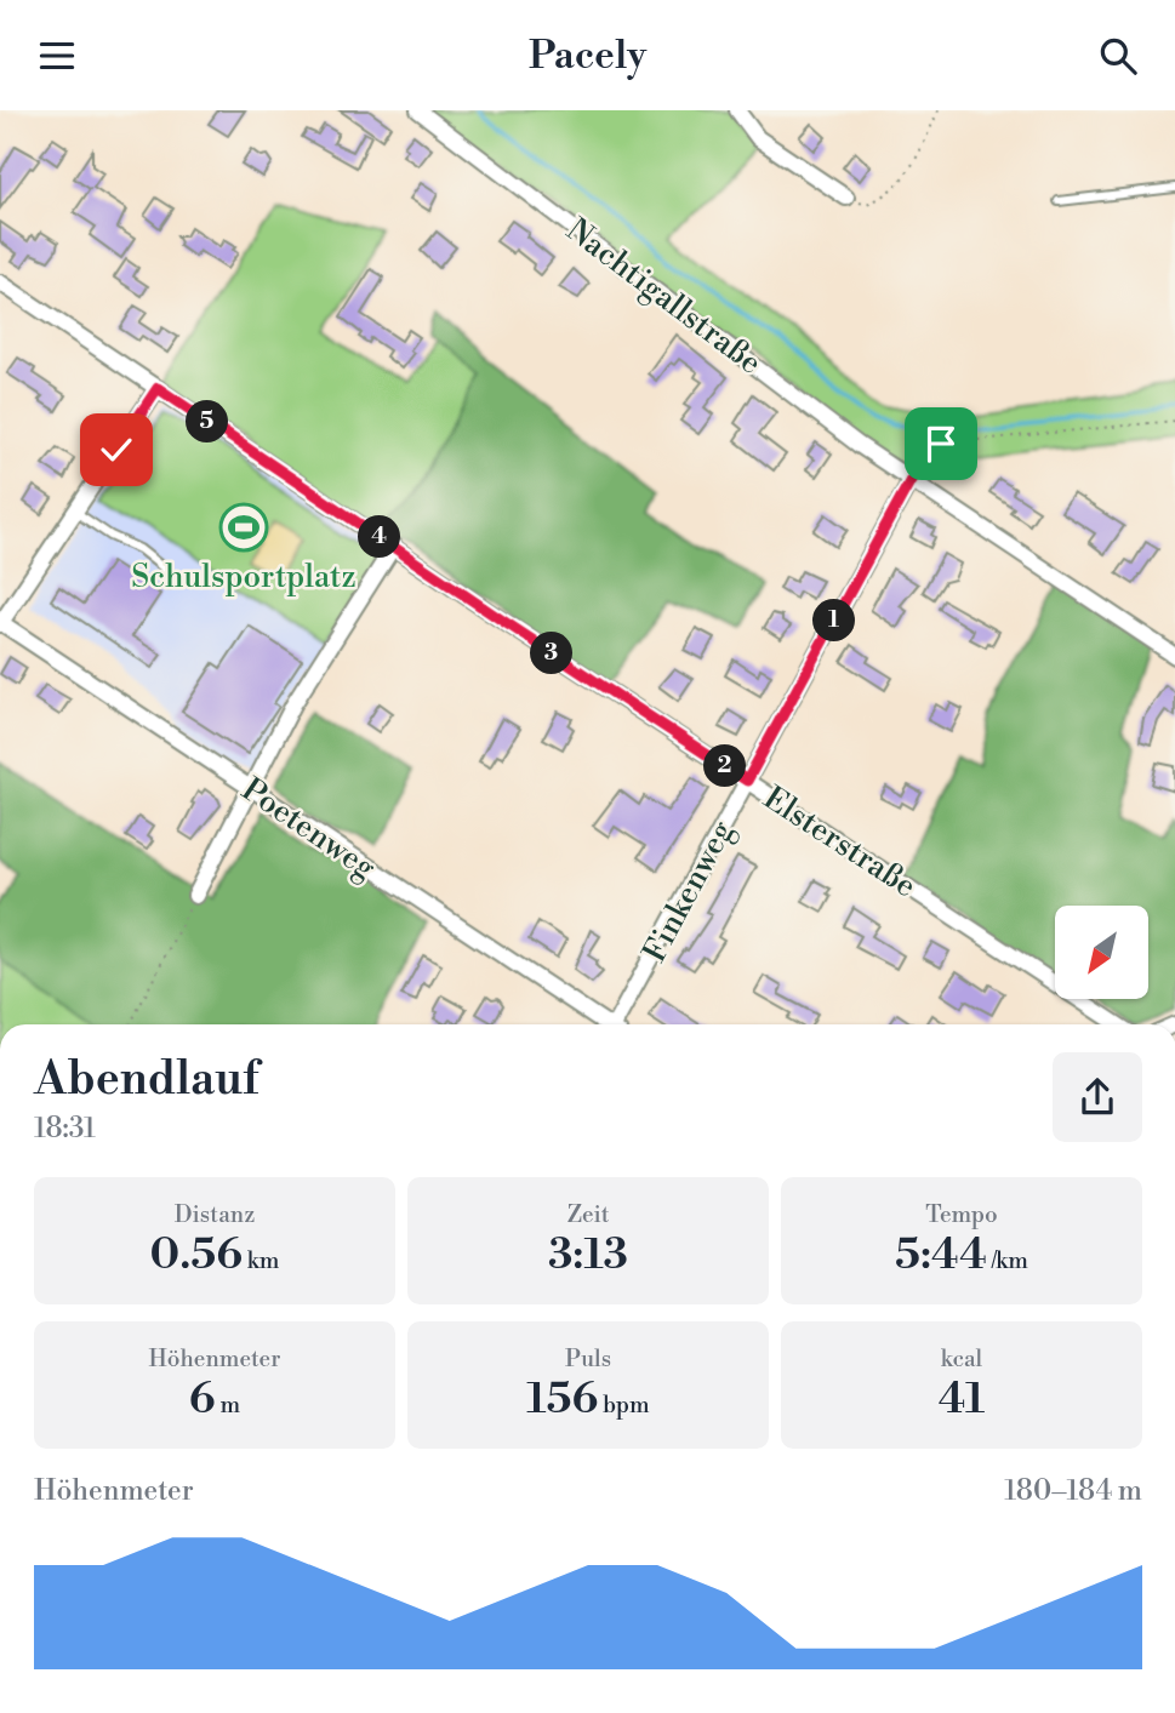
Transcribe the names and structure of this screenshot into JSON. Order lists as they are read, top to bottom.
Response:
{
  "streets": {
    "street": [
      "Nachtigallstraße",
      "Poetenweg",
      "Elsterstraße",
      "Finkenweg"
    ]
  },
  "crossings": [
    ["Nachtigallstraße", "Finkenweg"],
    ["Elsterstraße", "Finkenweg"]
  ],
  "places": {
    "sports": ["Schulsportplatz"]
  },
  "north": "bottom left",
  "page": {
    "header": "Pacely",
    "pins": [
      "5",
      "4",
      "1",
      "3",
      "2"
    ],
    "heading": ["Abendlauf", "18:31"],
    "stats": [
      ["Distanz", "0.56 km"],
      ["Zeit", "3:13"],
      ["Tempo", "5:44 /km"],
      ["Höhenmeter", "6 m"],
      ["Puls", "156 bpm"],
      ["kcal", "41"]
    ],
    "chart": ["Höhenmeter", "180–184 m"]
  }
}
